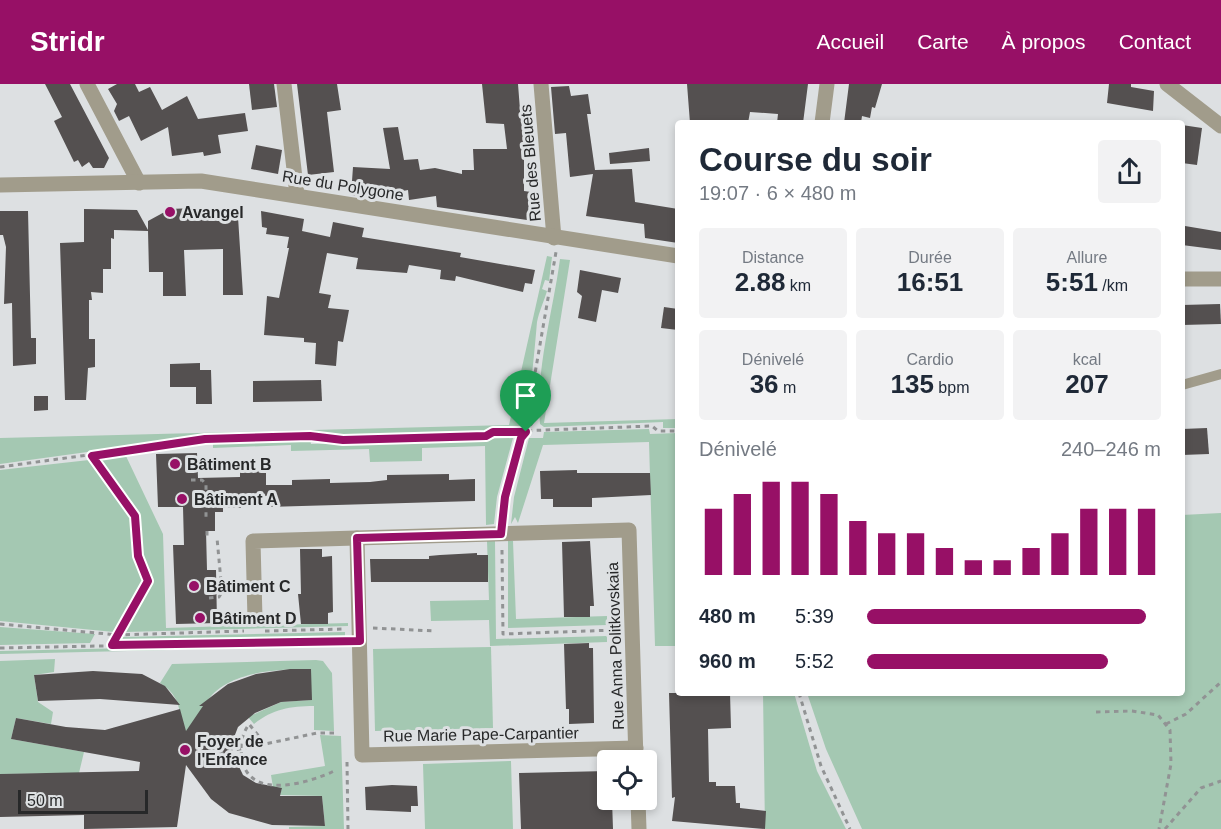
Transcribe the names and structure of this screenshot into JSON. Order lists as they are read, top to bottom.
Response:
{
  "streets": {
    "street": [
      "Rue des Bleuets",
      "Rue du Polygone",
      "Rue Anna Politkovskaia",
      "Rue Marie Pape-Carpantier"
    ]
  },
  "crossings": [
    ["Rue des Bleuets", "Rue du Polygone"]
  ],
  "places": [
    "Avangel",
    "Bâtiment B",
    "Bâtiment A",
    "Bâtiment C",
    "Bâtiment D",
    "Foyer de l'Enfance"
  ],
  "scale_bar": "50 m",
  "page": {
    "header": "Stridr",
    "nav": [
      "Accueil",
      "Carte",
      "À propos",
      "Contact"
    ],
    "heading": ["Course du soir", "19:07 · 6 × 480 m"],
    "stats": [
      ["Distance", "2.88 km"],
      ["Durée", "16:51"],
      ["Allure", "5:51 /km"],
      ["Dénivelé", "36 m"],
      ["Cardio", "135 bpm"],
      ["kcal", "207"]
    ],
    "chart": ["Dénivelé", "240–246 m"],
    "list": [
      {
        "name": "480 m",
        "note": "5:39"
      },
      {
        "name": "960 m",
        "note": "5:52"
      }
    ],
    "scale": "50 m"
  }
}
